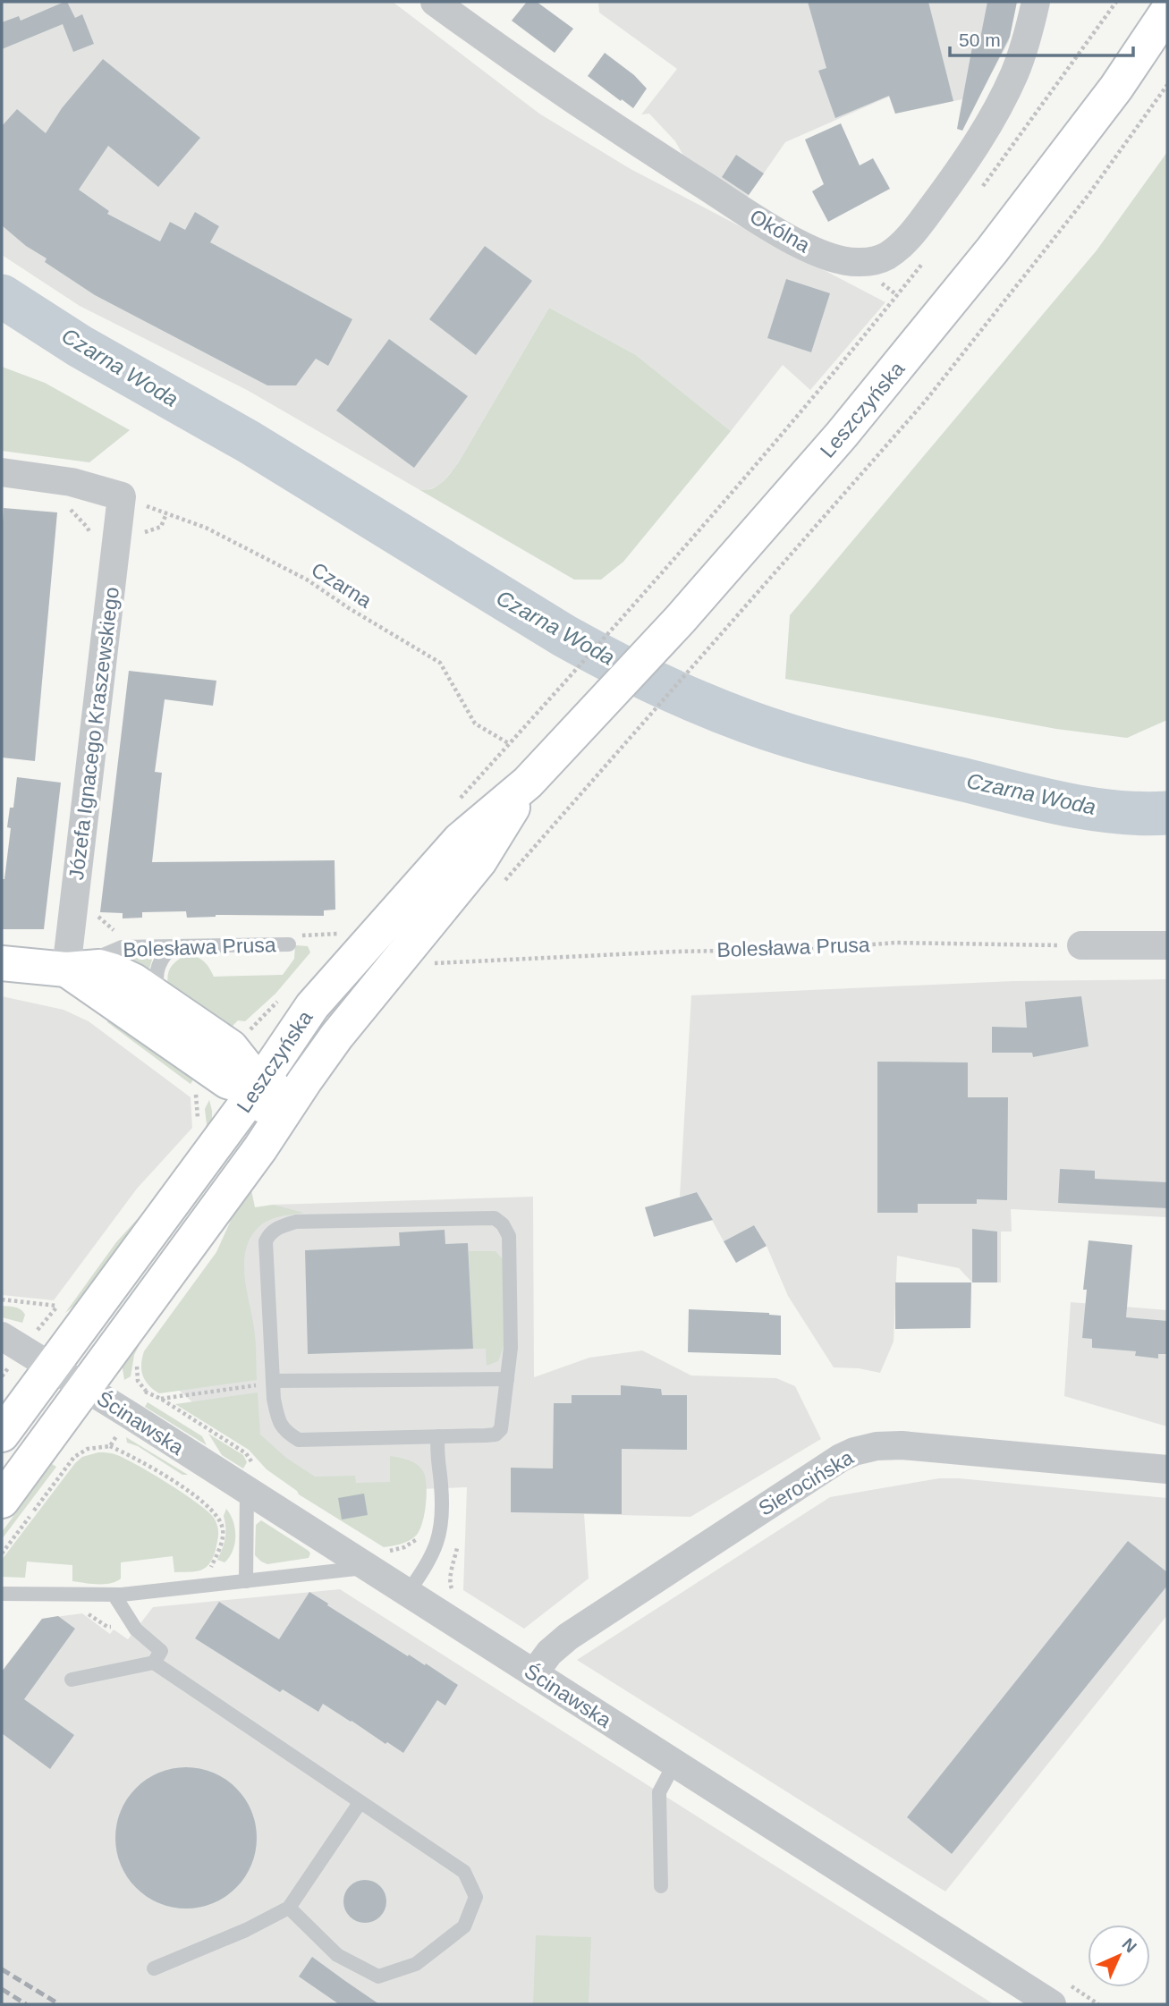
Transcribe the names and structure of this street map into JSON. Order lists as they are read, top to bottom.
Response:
{
  "streets": {
    "main road": ["Leszczyńska", "Bolesława Prusa"],
    "street": [
      "Okólna",
      "Józefa Ignacego Kraszewskiego",
      "Ścinawska",
      "Sierocińska"
    ],
    "path": ["Czarna"]
  },
  "crossings": [
    ["Leszczyńska", "Ścinawska"],
    ["Czarna", "Józefa Ignacego Kraszewskiego"],
    ["Józefa Ignacego Kraszewskiego", "Bolesława Prusa"],
    ["Ścinawska", "Sierocińska"]
  ],
  "water": ["Czarna Woda"],
  "scale_bar": "50 m",
  "north": "top right"
}
